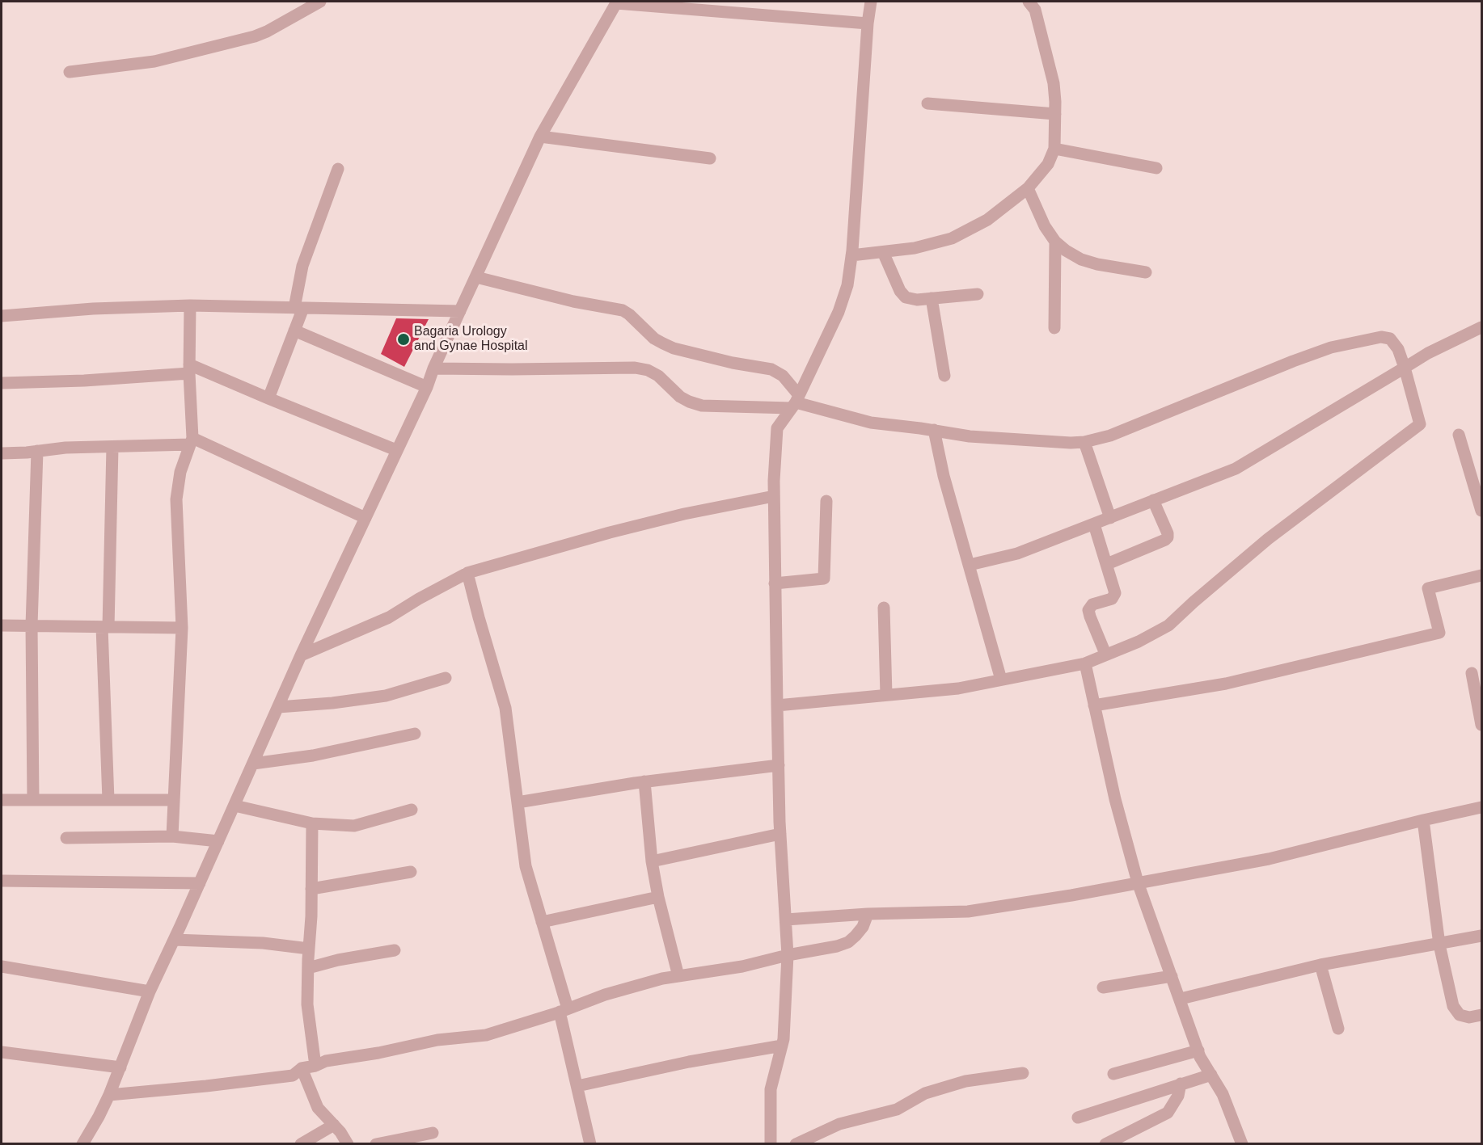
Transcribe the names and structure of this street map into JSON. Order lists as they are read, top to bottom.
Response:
{
  "places": ["Bagaria Urology and Gynae Hospital"]
}
